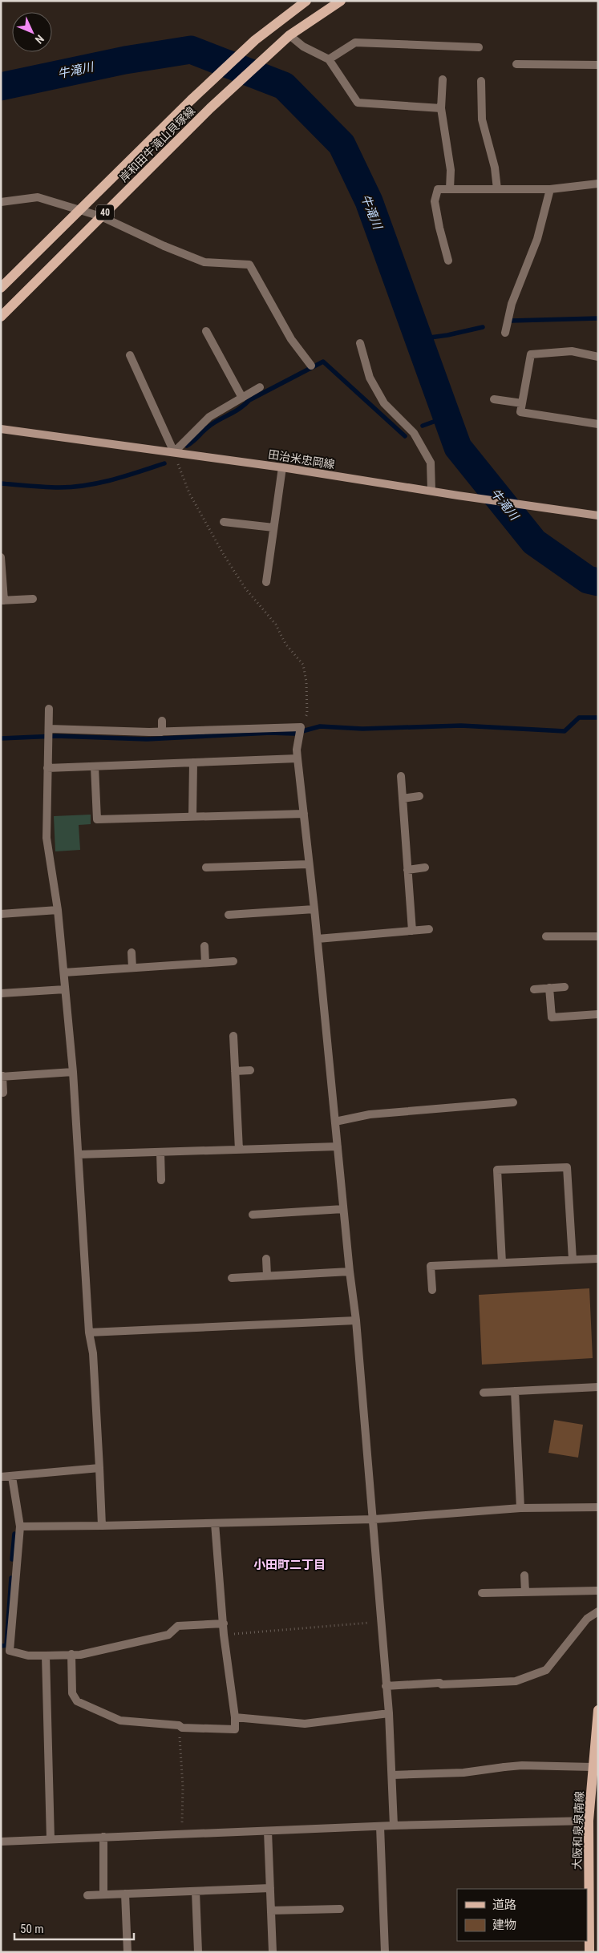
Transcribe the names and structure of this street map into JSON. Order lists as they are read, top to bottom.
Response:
{
  "streets": {
    "main road": [
      "岸和田牛滝山貝塚線",
      "40",
      "田治米忠岡線",
      "大阪和泉泉南線"
    ]
  },
  "districts": ["小田町二丁目"],
  "water": ["牛滝川"],
  "legend": ["道路", "建物"],
  "scale_bar": "50 m",
  "north": "bottom right"
}
